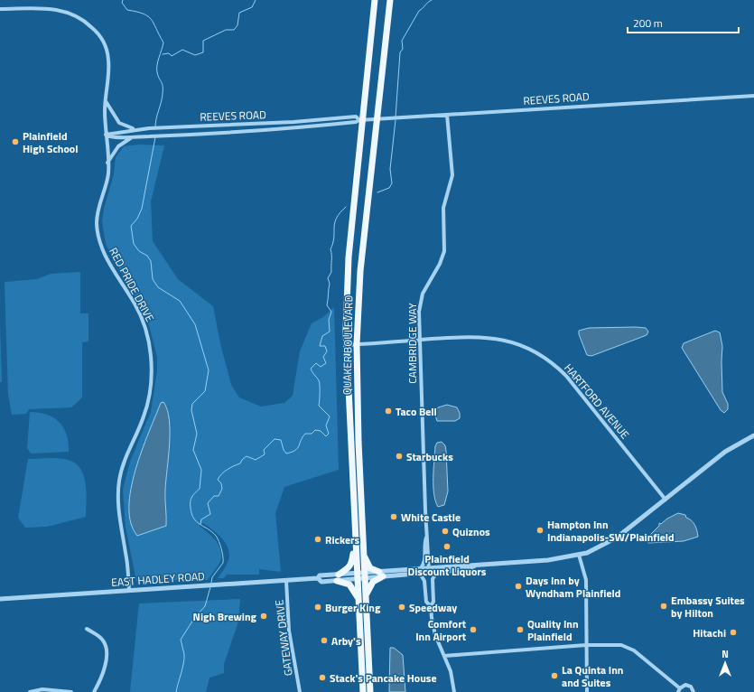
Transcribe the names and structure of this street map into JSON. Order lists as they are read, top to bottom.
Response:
{
  "streets": {
    "main road": ["QUAKER BOULEVARD"],
    "street": [
      "REEVES ROAD",
      "RED PRIDE DRIVE",
      "CAMBRIDGE WAY",
      "HARTFORD AVENUE",
      "EAST HADLEY ROAD",
      "GATEWAY DRIVE"
    ]
  },
  "crossings": [
    ["REEVES ROAD", "RED PRIDE DRIVE"],
    ["REEVES ROAD", "CAMBRIDGE WAY"],
    ["REEVES ROAD", "QUAKER BOULEVARD"],
    ["RED PRIDE DRIVE", "EAST HADLEY ROAD"],
    ["CAMBRIDGE WAY", "HARTFORD AVENUE"],
    ["CAMBRIDGE WAY", "EAST HADLEY ROAD"],
    ["QUAKER BOULEVARD", "HARTFORD AVENUE"],
    ["QUAKER BOULEVARD", "EAST HADLEY ROAD"],
    ["HARTFORD AVENUE", "EAST HADLEY ROAD"],
    ["EAST HADLEY ROAD", "GATEWAY DRIVE"]
  ],
  "places": [
    "Plainfield High School",
    "Taco Bell",
    "Starbucks",
    "White Castle",
    "Hampton Inn Indianapolis-SW/Plainfield",
    "Quiznos",
    "Rickers",
    "Plainfield Discount Liquors",
    "Days Inn by Wyndham Plainfield",
    "Embassy Suites by Hilton",
    "Burger King",
    "Speedway",
    "Nigh Brewing",
    "Comfort Inn Airport",
    "Quality Inn Plainfield",
    "Hitachi",
    "Arby's",
    "La Quinta Inn and Suites",
    "Stack's Pancake House"
  ],
  "scale_bar": "200 m",
  "north": "top"
}
